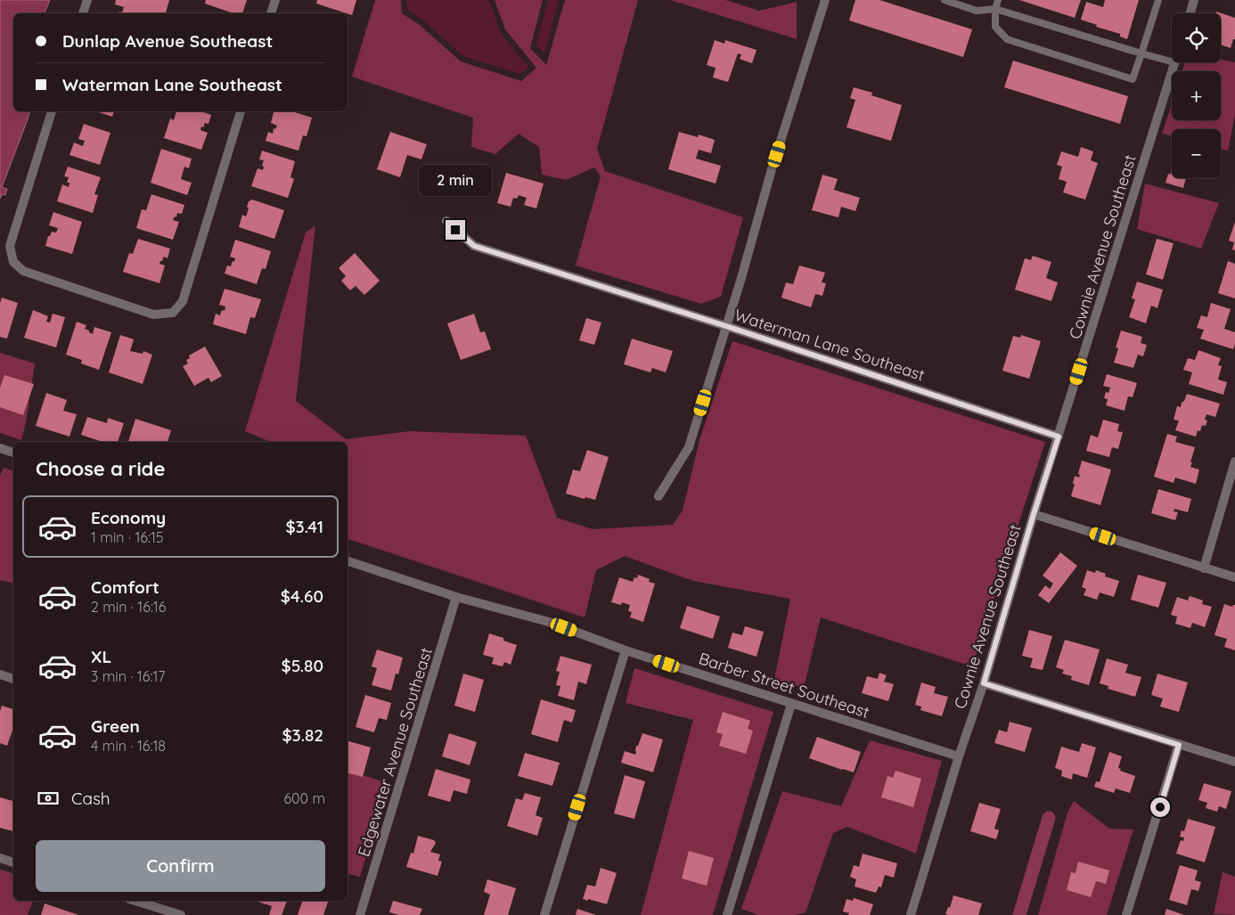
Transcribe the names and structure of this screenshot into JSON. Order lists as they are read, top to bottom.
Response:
{
  "streets": {
    "street": [
      "Cownie Avenue Southeast",
      "Waterman Lane Southeast",
      "Barber Street Southeast",
      "Edgewater Avenue Southeast"
    ]
  },
  "crossings": [
    ["Cownie Avenue Southeast", "Waterman Lane Southeast"],
    ["Cownie Avenue Southeast", "Barber Street Southeast"],
    ["Barber Street Southeast", "Edgewater Avenue Southeast"]
  ],
  "page": {
    "map_buttons": ["+", "−"],
    "banner": ["Dunlap Avenue Southeast", "Waterman Lane Southeast"],
    "bubble": "2 min",
    "heading": "Choose a ride",
    "list": [
      {
        "name": "Economy",
        "note": "1 min · 16:15",
        "value": "$3.41"
      },
      {
        "name": "Comfort",
        "note": "2 min · 16:16",
        "value": "$4.60"
      },
      {
        "name": "XL",
        "note": "3 min · 16:17",
        "value": "$5.80"
      },
      {
        "name": "Green",
        "note": "4 min · 16:18",
        "value": "$3.82"
      }
    ],
    "pay": ["Cash", "600 m"],
    "buttons": "Confirm"
  }
}
